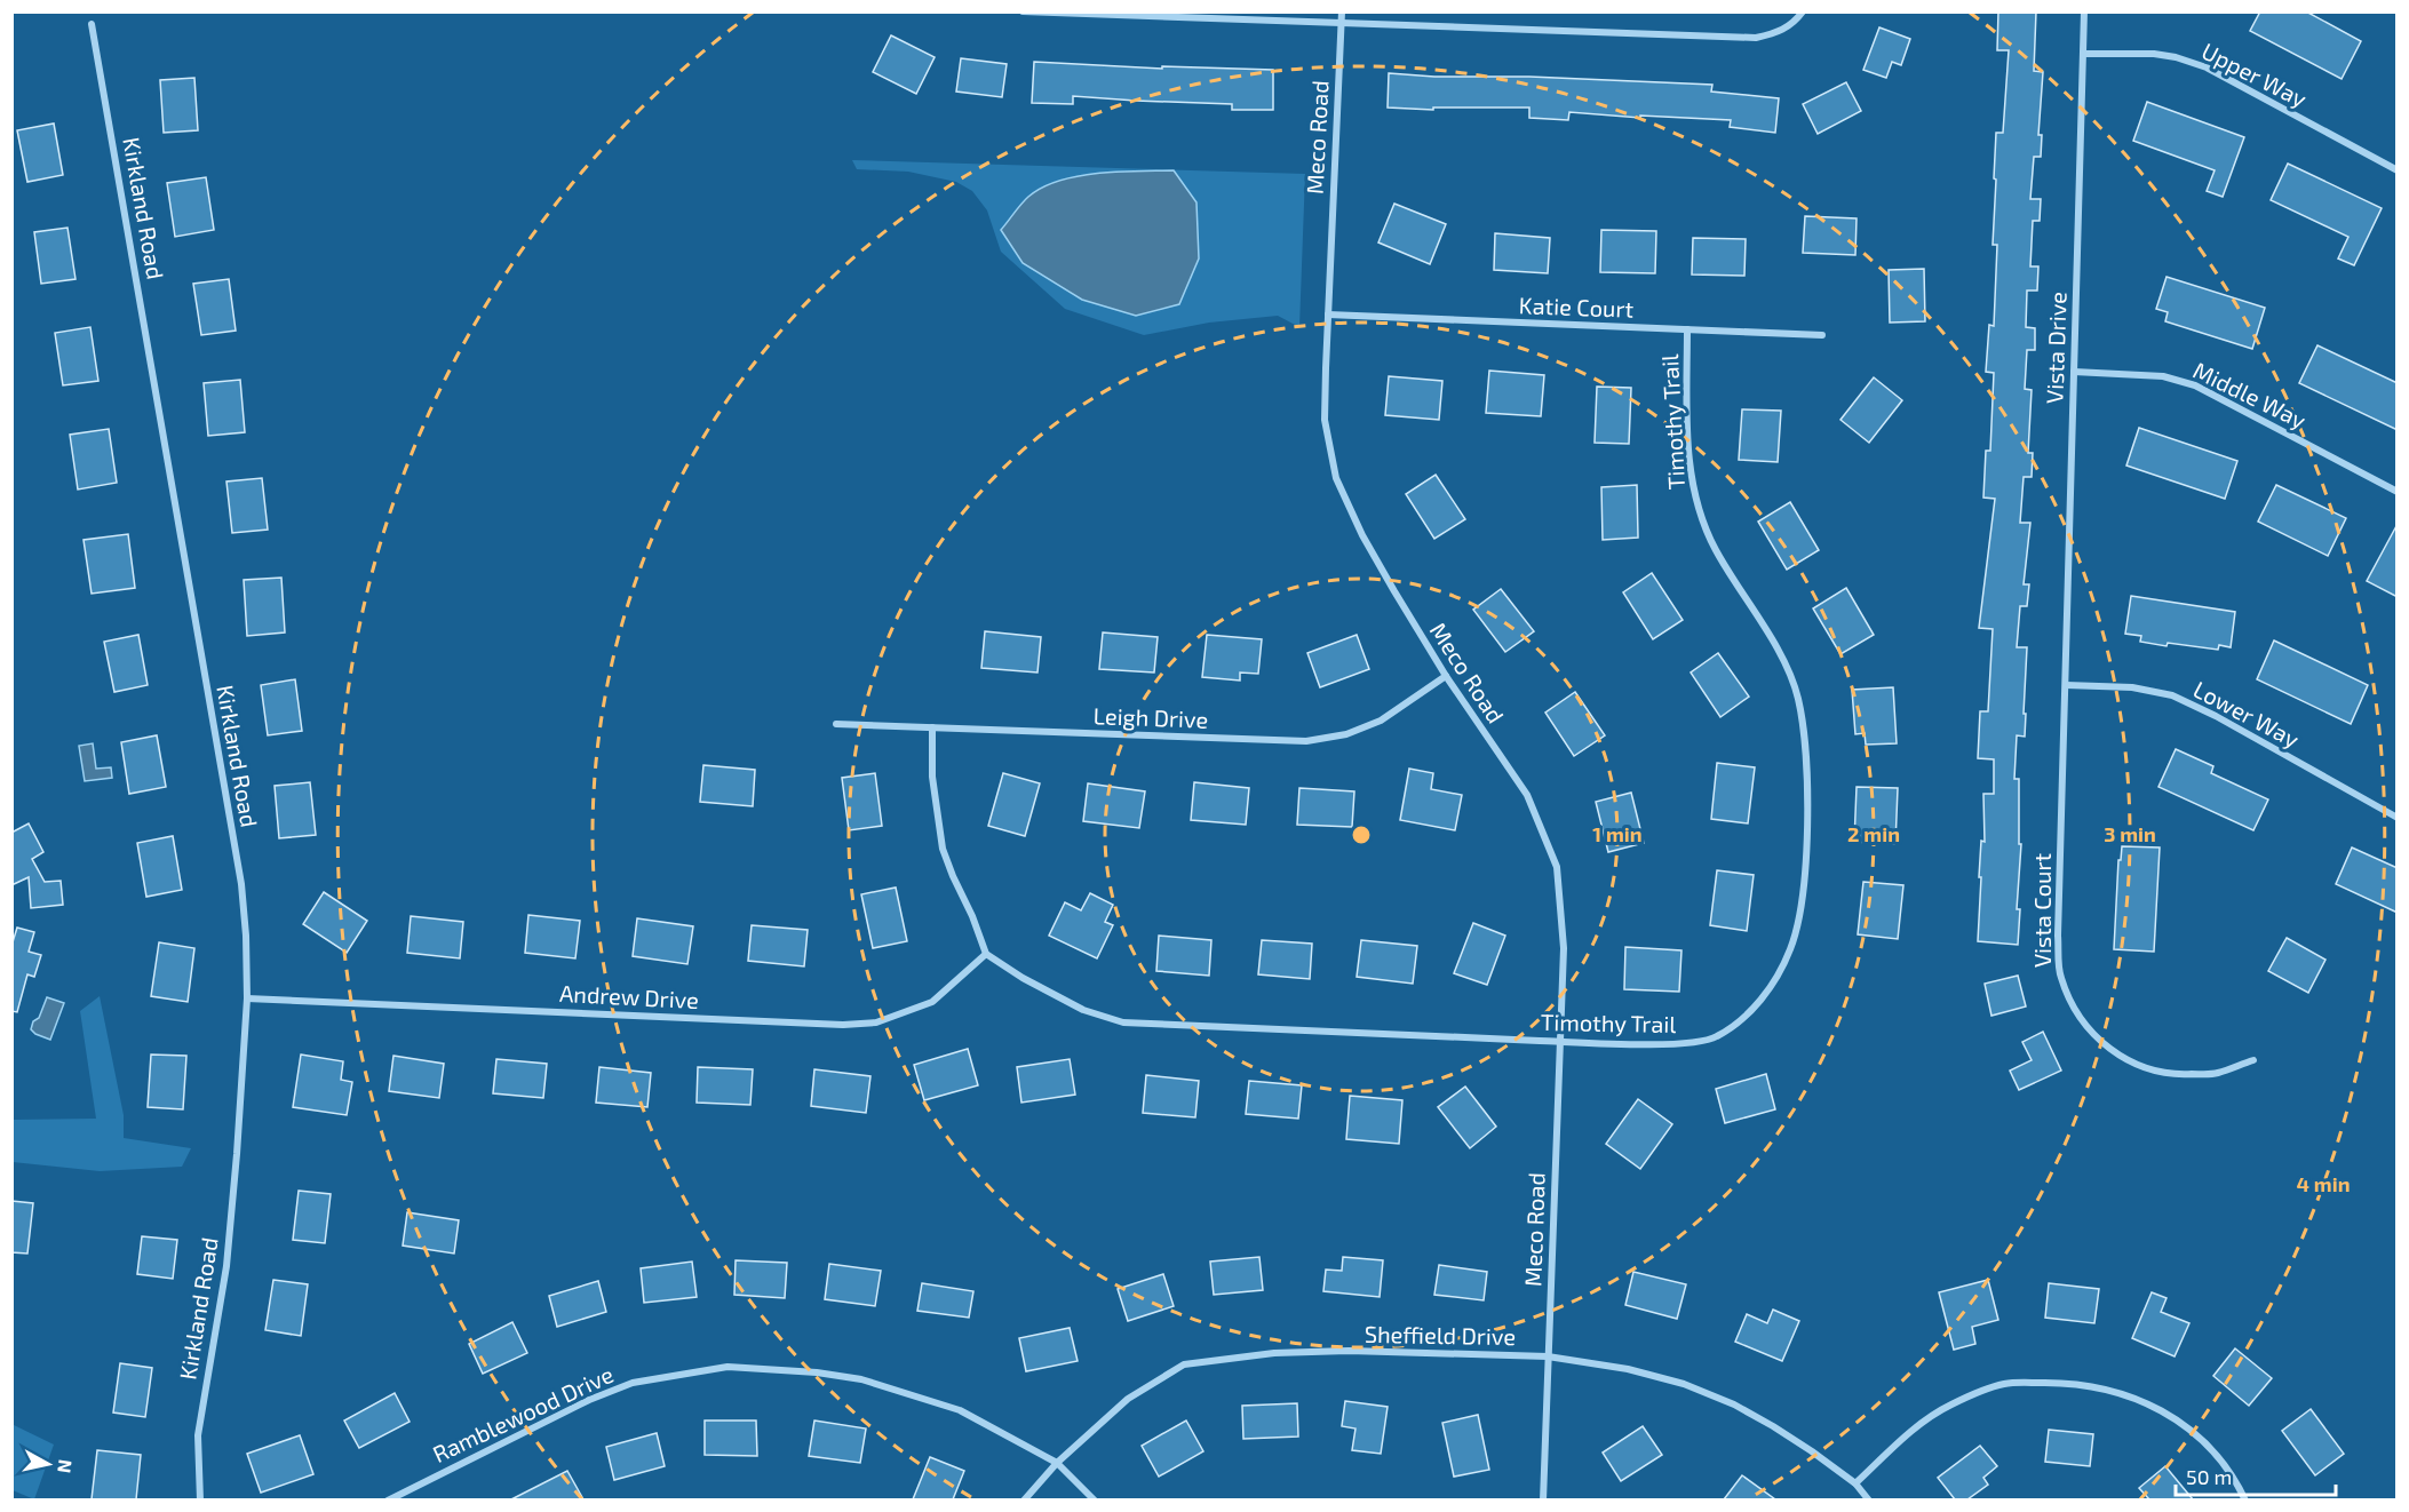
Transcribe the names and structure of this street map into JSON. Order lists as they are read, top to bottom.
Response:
{
  "streets": {
    "street": [
      "Upper Way",
      "Meco Road",
      "Kirkland Road",
      "Katie Court",
      "Vista Drive",
      "Middle Way",
      "Timothy Trail",
      "Lower Way",
      "Leigh Drive",
      "Vista Court",
      "Andrew Drive",
      "Sheffield Drive",
      "Ramblewood Drive"
    ]
  },
  "crossings": [
    ["Upper Way", "Vista Drive"],
    ["Meco Road", "Katie Court"],
    ["Meco Road", "Timothy Trail"],
    ["Meco Road", "Leigh Drive"],
    ["Meco Road", "Sheffield Drive"],
    ["Kirkland Road", "Andrew Drive"],
    ["Katie Court", "Timothy Trail"],
    ["Vista Drive", "Middle Way"],
    ["Vista Drive", "Lower Way"],
    ["Vista Drive", "Vista Court"],
    ["Timothy Trail", "Andrew Drive"],
    ["Lower Way", "Vista Court"],
    ["Sheffield Drive", "Ramblewood Drive"]
  ],
  "scale_bar": "50 m",
  "north": "right",
  "rings": [
    "1 min",
    "2 min",
    "3 min",
    "4 min"
  ]
}
